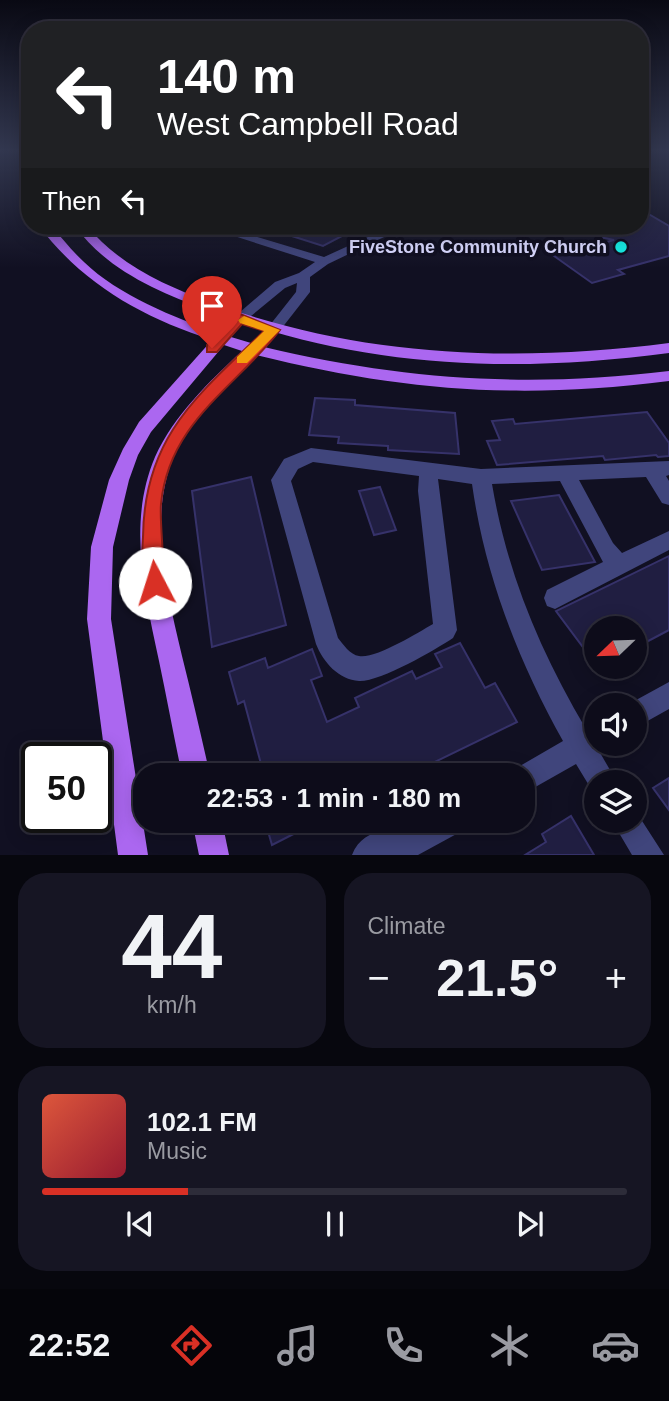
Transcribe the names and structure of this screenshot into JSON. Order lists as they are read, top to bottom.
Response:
{
  "places": ["FiveStone Community Church"],
  "north": "bottom left",
  "page": {
    "turn": ["140 m", "West Campbell Road"],
    "then": "Then",
    "limit": "50",
    "trip": "22:53 · 1 min · 180 m",
    "tile": [
      ["44", "km/h"],
      "Climate"
    ],
    "heat": ["−", "21.5°", "+"],
    "song": ["102.1 FM", "Music"],
    "tabs": "22:52"
  }
}
